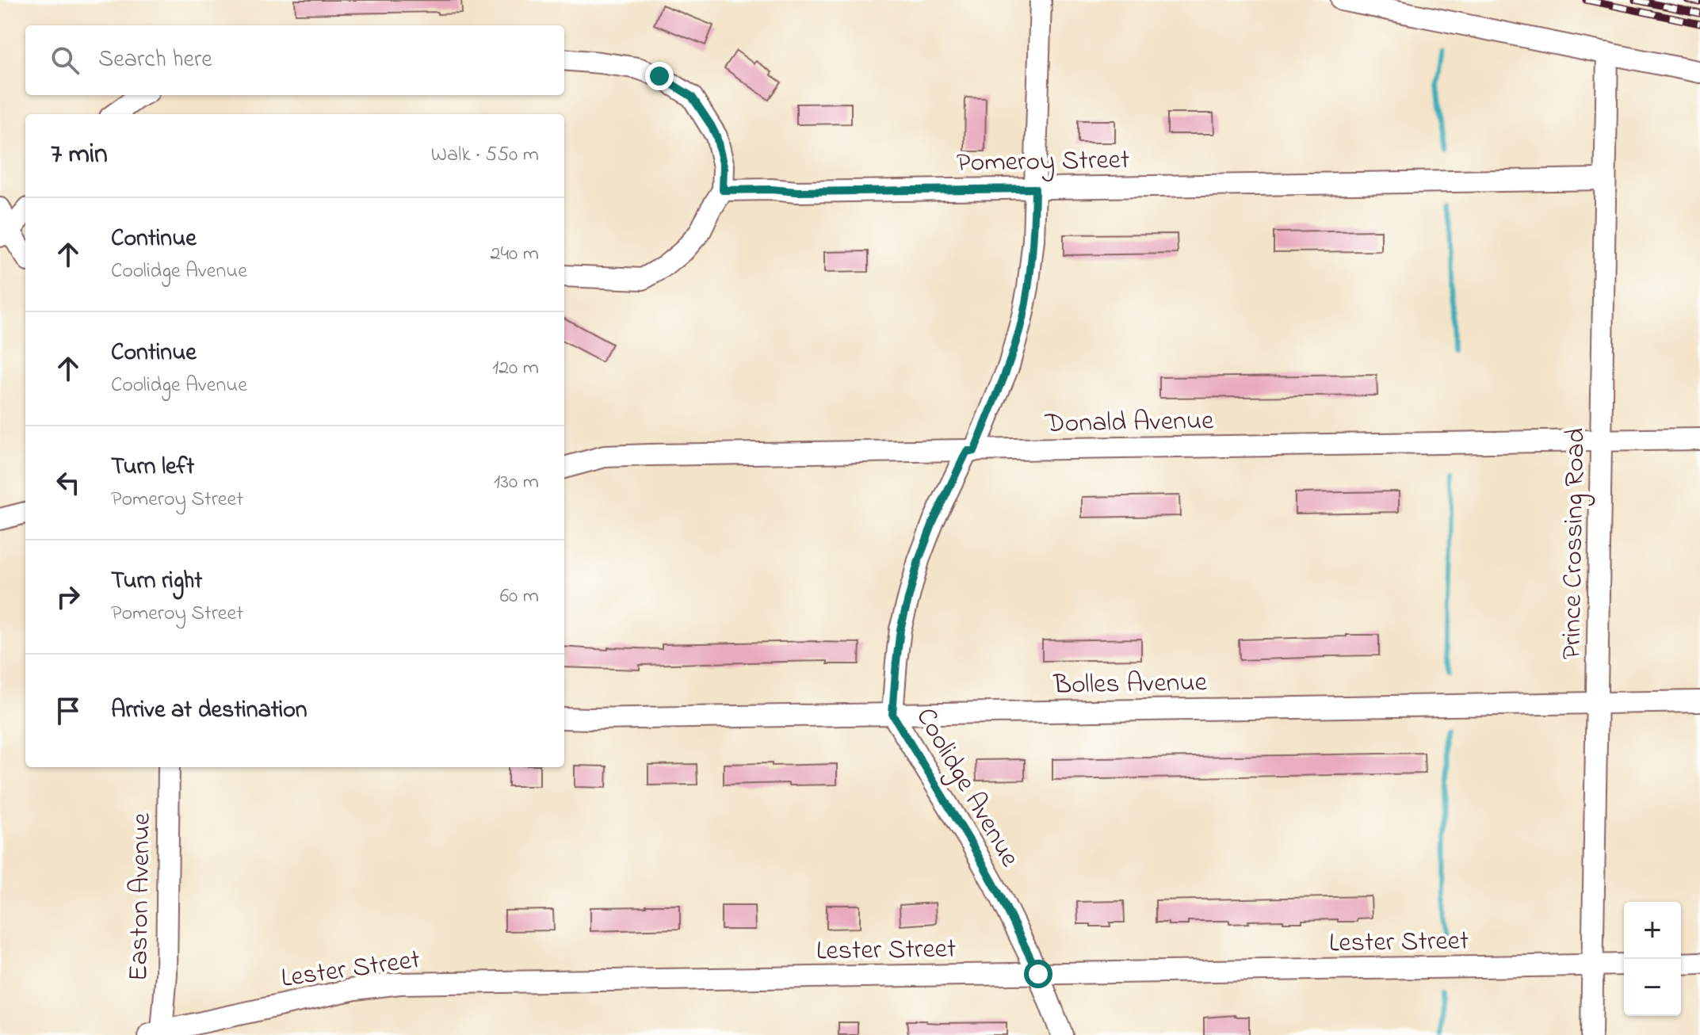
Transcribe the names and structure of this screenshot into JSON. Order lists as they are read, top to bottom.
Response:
{
  "streets": {
    "street": [
      "Pomeroy Street",
      "Donald Avenue",
      "Prince Crossing Road",
      "Bolles Avenue",
      "Coolidge Avenue",
      "Easton Avenue",
      "Lester Street"
    ]
  },
  "crossings": [
    ["Pomeroy Street", "Prince Crossing Road"],
    ["Pomeroy Street", "Coolidge Avenue"],
    ["Donald Avenue", "Prince Crossing Road"],
    ["Donald Avenue", "Coolidge Avenue"],
    ["Prince Crossing Road", "Bolles Avenue"],
    ["Prince Crossing Road", "Lester Street"],
    ["Bolles Avenue", "Coolidge Avenue"],
    ["Coolidge Avenue", "Lester Street"],
    ["Easton Avenue", "Lester Street"]
  ],
  "page": {
    "search": "Search here",
    "heading": ["7 min", "Walk · 550 m"],
    "list": [
      ["Continue", "Coolidge Avenue", "240 m"],
      ["Continue", "Coolidge Avenue", "120 m"],
      ["Turn left", "Pomeroy Street", "130 m"],
      ["Turn right", "Pomeroy Street", "60 m"],
      "Arrive at destination"
    ],
    "map_buttons": ["+", "−"]
  }
}
